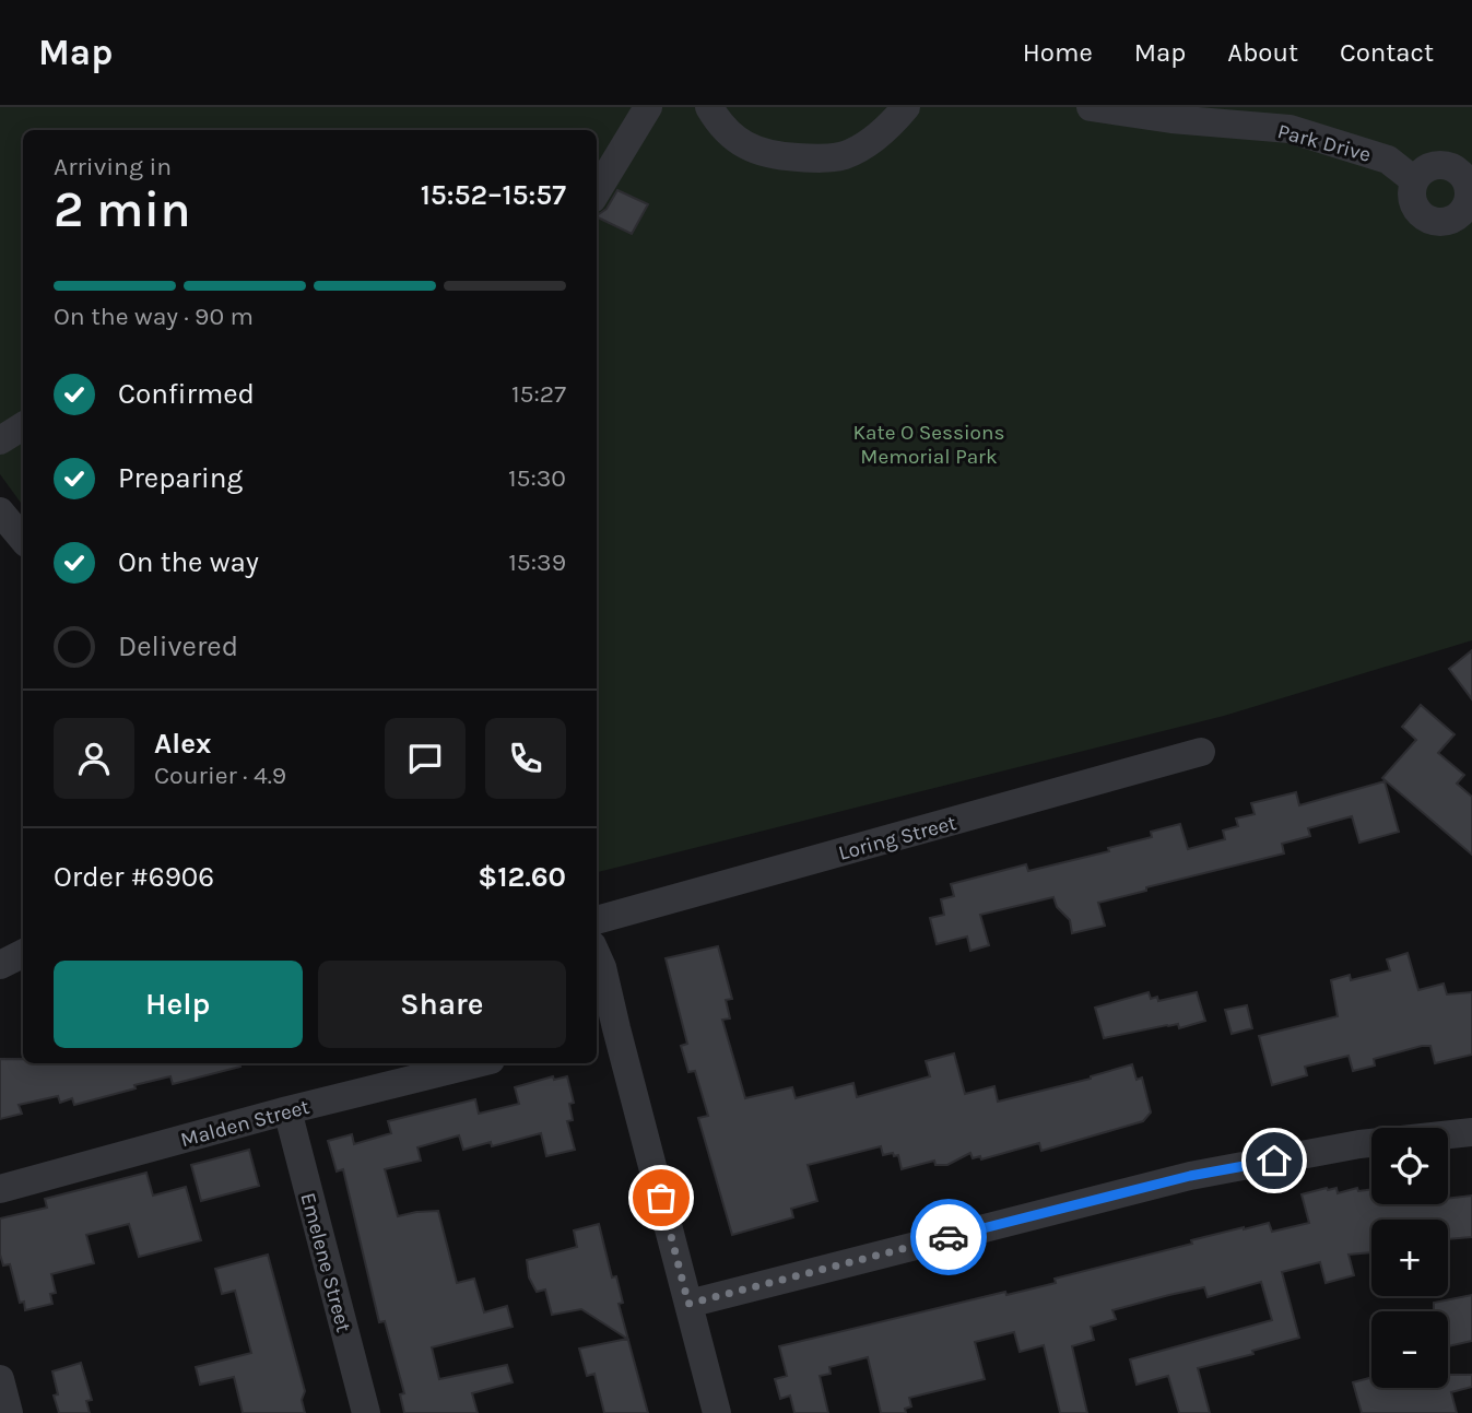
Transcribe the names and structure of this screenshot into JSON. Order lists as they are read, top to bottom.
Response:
{
  "streets": {
    "street": [
      "Park Drive",
      "Loring Street",
      "Malden Street",
      "Emelene Street"
    ]
  },
  "crossings": [
    ["Malden Street", "Emelene Street"]
  ],
  "parks": ["Kate O Sessions Memorial Park"],
  "page": {
    "header": "Map",
    "nav": [
      "Home",
      "Map",
      "About",
      "Contact"
    ],
    "heading": ["2 min", "Arriving in", "15:52–15:57"],
    "panel": [
      "Alex",
      "Courier · 4.9",
      "Order #6906",
      "$12.60"
    ],
    "bar": "On the way · 90 m",
    "list": [
      ["Confirmed", "15:27"],
      ["Preparing", "15:30"],
      ["On the way", "15:39"],
      "Delivered"
    ],
    "buttons": ["Help", "Share"],
    "map_buttons": ["+", "−"]
  }
}
